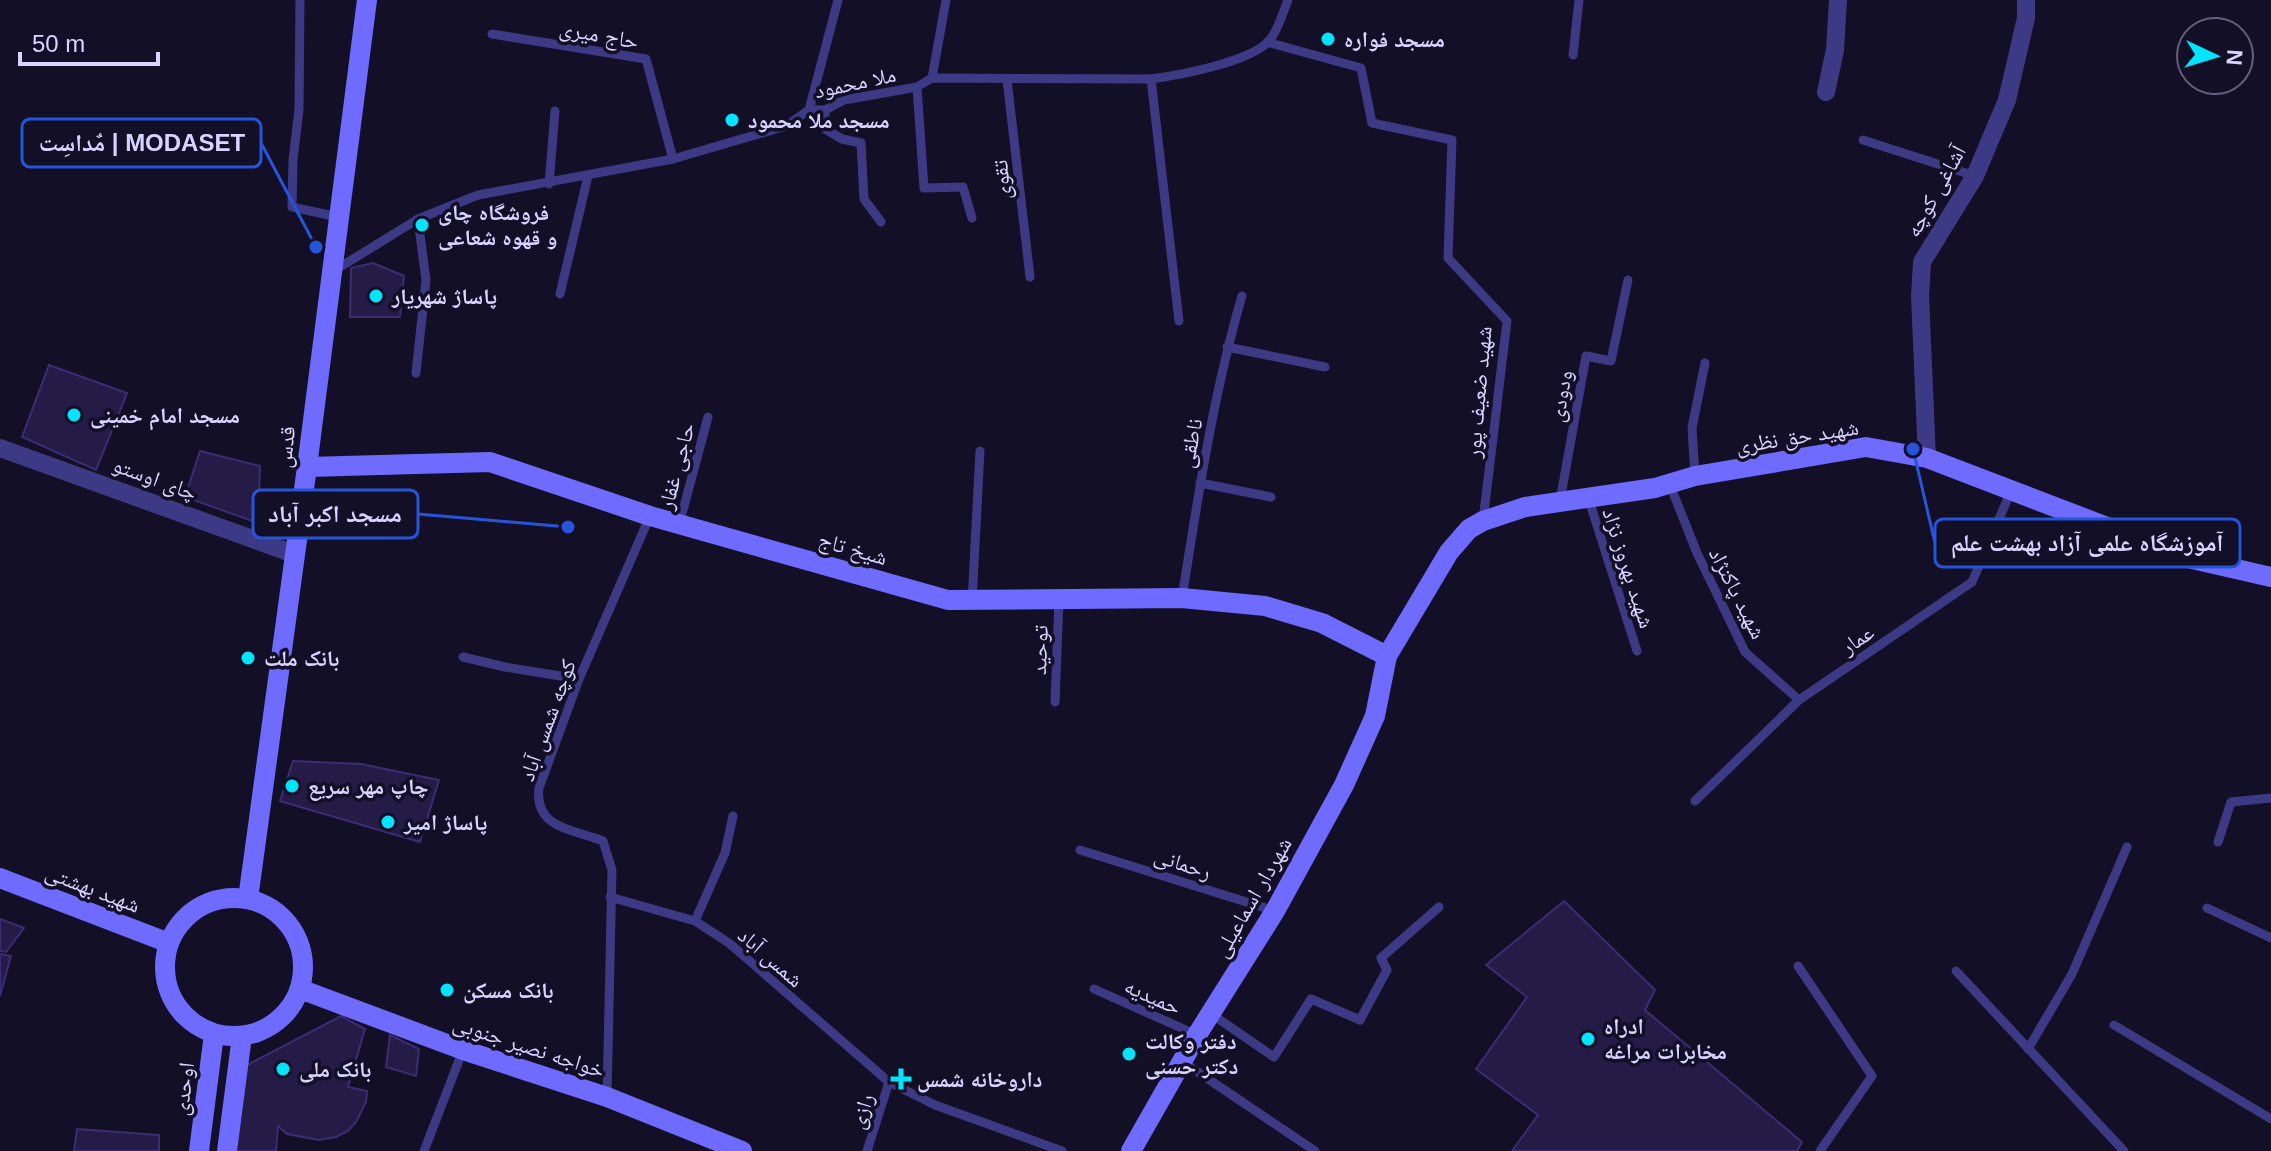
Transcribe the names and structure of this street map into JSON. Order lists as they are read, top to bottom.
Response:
{
  "streets": {
    "street": [
      "آشاغی کوچه",
      "شهید حق نظری",
      "قدس",
      "چای اوستو",
      "شیخ تاج",
      "شهید بهشتی",
      "شهردار اسماعیلی",
      "خواجه نصیر جنوبی",
      "اوحدی"
    ],
    "lane": [
      "حاج میری",
      "ملا محمود",
      "تقوی",
      "شهید ضعیف پور",
      "ودودی",
      "ناطقی",
      "حاجی غفار",
      "شهید بهروز نژاد",
      "شهید پاکنژاد",
      "عمار",
      "توحید",
      "کوچه شمس آباد",
      "رحمانی",
      "شمس آباد",
      "حمیدیه",
      "رازی"
    ]
  },
  "crossings": [
    ["حاج میری", "ملا محمود"],
    ["ملا محمود", "قدس"],
    ["آشاغی کوچه", "شهید حق نظری"],
    ["شهید ضعیف پور", "شهید حق نظری"],
    ["ودودی", "شهید حق نظری"],
    ["شهید حق نظری", "شیخ تاج"],
    ["شهید حق نظری", "شهید بهروز نژاد"],
    ["شهید حق نظری", "شهید پاکنژاد"],
    ["شهید حق نظری", "عمار"],
    ["شهید حق نظری", "شهردار اسماعیلی"],
    ["ناطقی", "شیخ تاج"],
    ["قدس", "چای اوستو"],
    ["قدس", "شیخ تاج"],
    ["قدس", "شهید بهشتی"],
    ["قدس", "خواجه نصیر جنوبی"],
    ["قدس", "اوحدی"],
    ["حاجی غفار", "شیخ تاج"],
    ["شیخ تاج", "توحید"],
    ["شیخ تاج", "کوچه شمس آباد"],
    ["شیخ تاج", "شهردار اسماعیلی"],
    ["شهید پاکنژاد", "عمار"],
    ["کوچه شمس آباد", "شمس آباد"],
    ["کوچه شمس آباد", "خواجه نصیر جنوبی"],
    ["رحمانی", "شهردار اسماعیلی"],
    ["شهید بهشتی", "خواجه نصیر جنوبی"],
    ["شهید بهشتی", "اوحدی"],
    ["شهردار اسماعیلی", "حمیدیه"],
    ["شمس آباد", "رازی"],
    ["خواجه نصیر جنوبی", "اوحدی"]
  ],
  "places": {
    "other": [
      "مسجد فواره",
      "مسجد ملا محمود",
      "فروشگاه چای و قهوه شعاعی",
      "مٌداسِت | MODASET",
      "پاساژ شهریار",
      "مسجد امام خمینی",
      "آموزشگاه علمی آزاد بهشت علم",
      "مسجد اکبر آباد",
      "بانک ملت",
      "چاپ مهر سریع",
      "پاساژ امیر",
      "بانک مسکن",
      "ادراه مخابرات مراغه",
      "دفتر وکالت دکتر حسنی",
      "بانک ملی"
    ],
    "health": ["داروخانه شمس"]
  },
  "scale_bar": "50 m",
  "north": "right"
}
